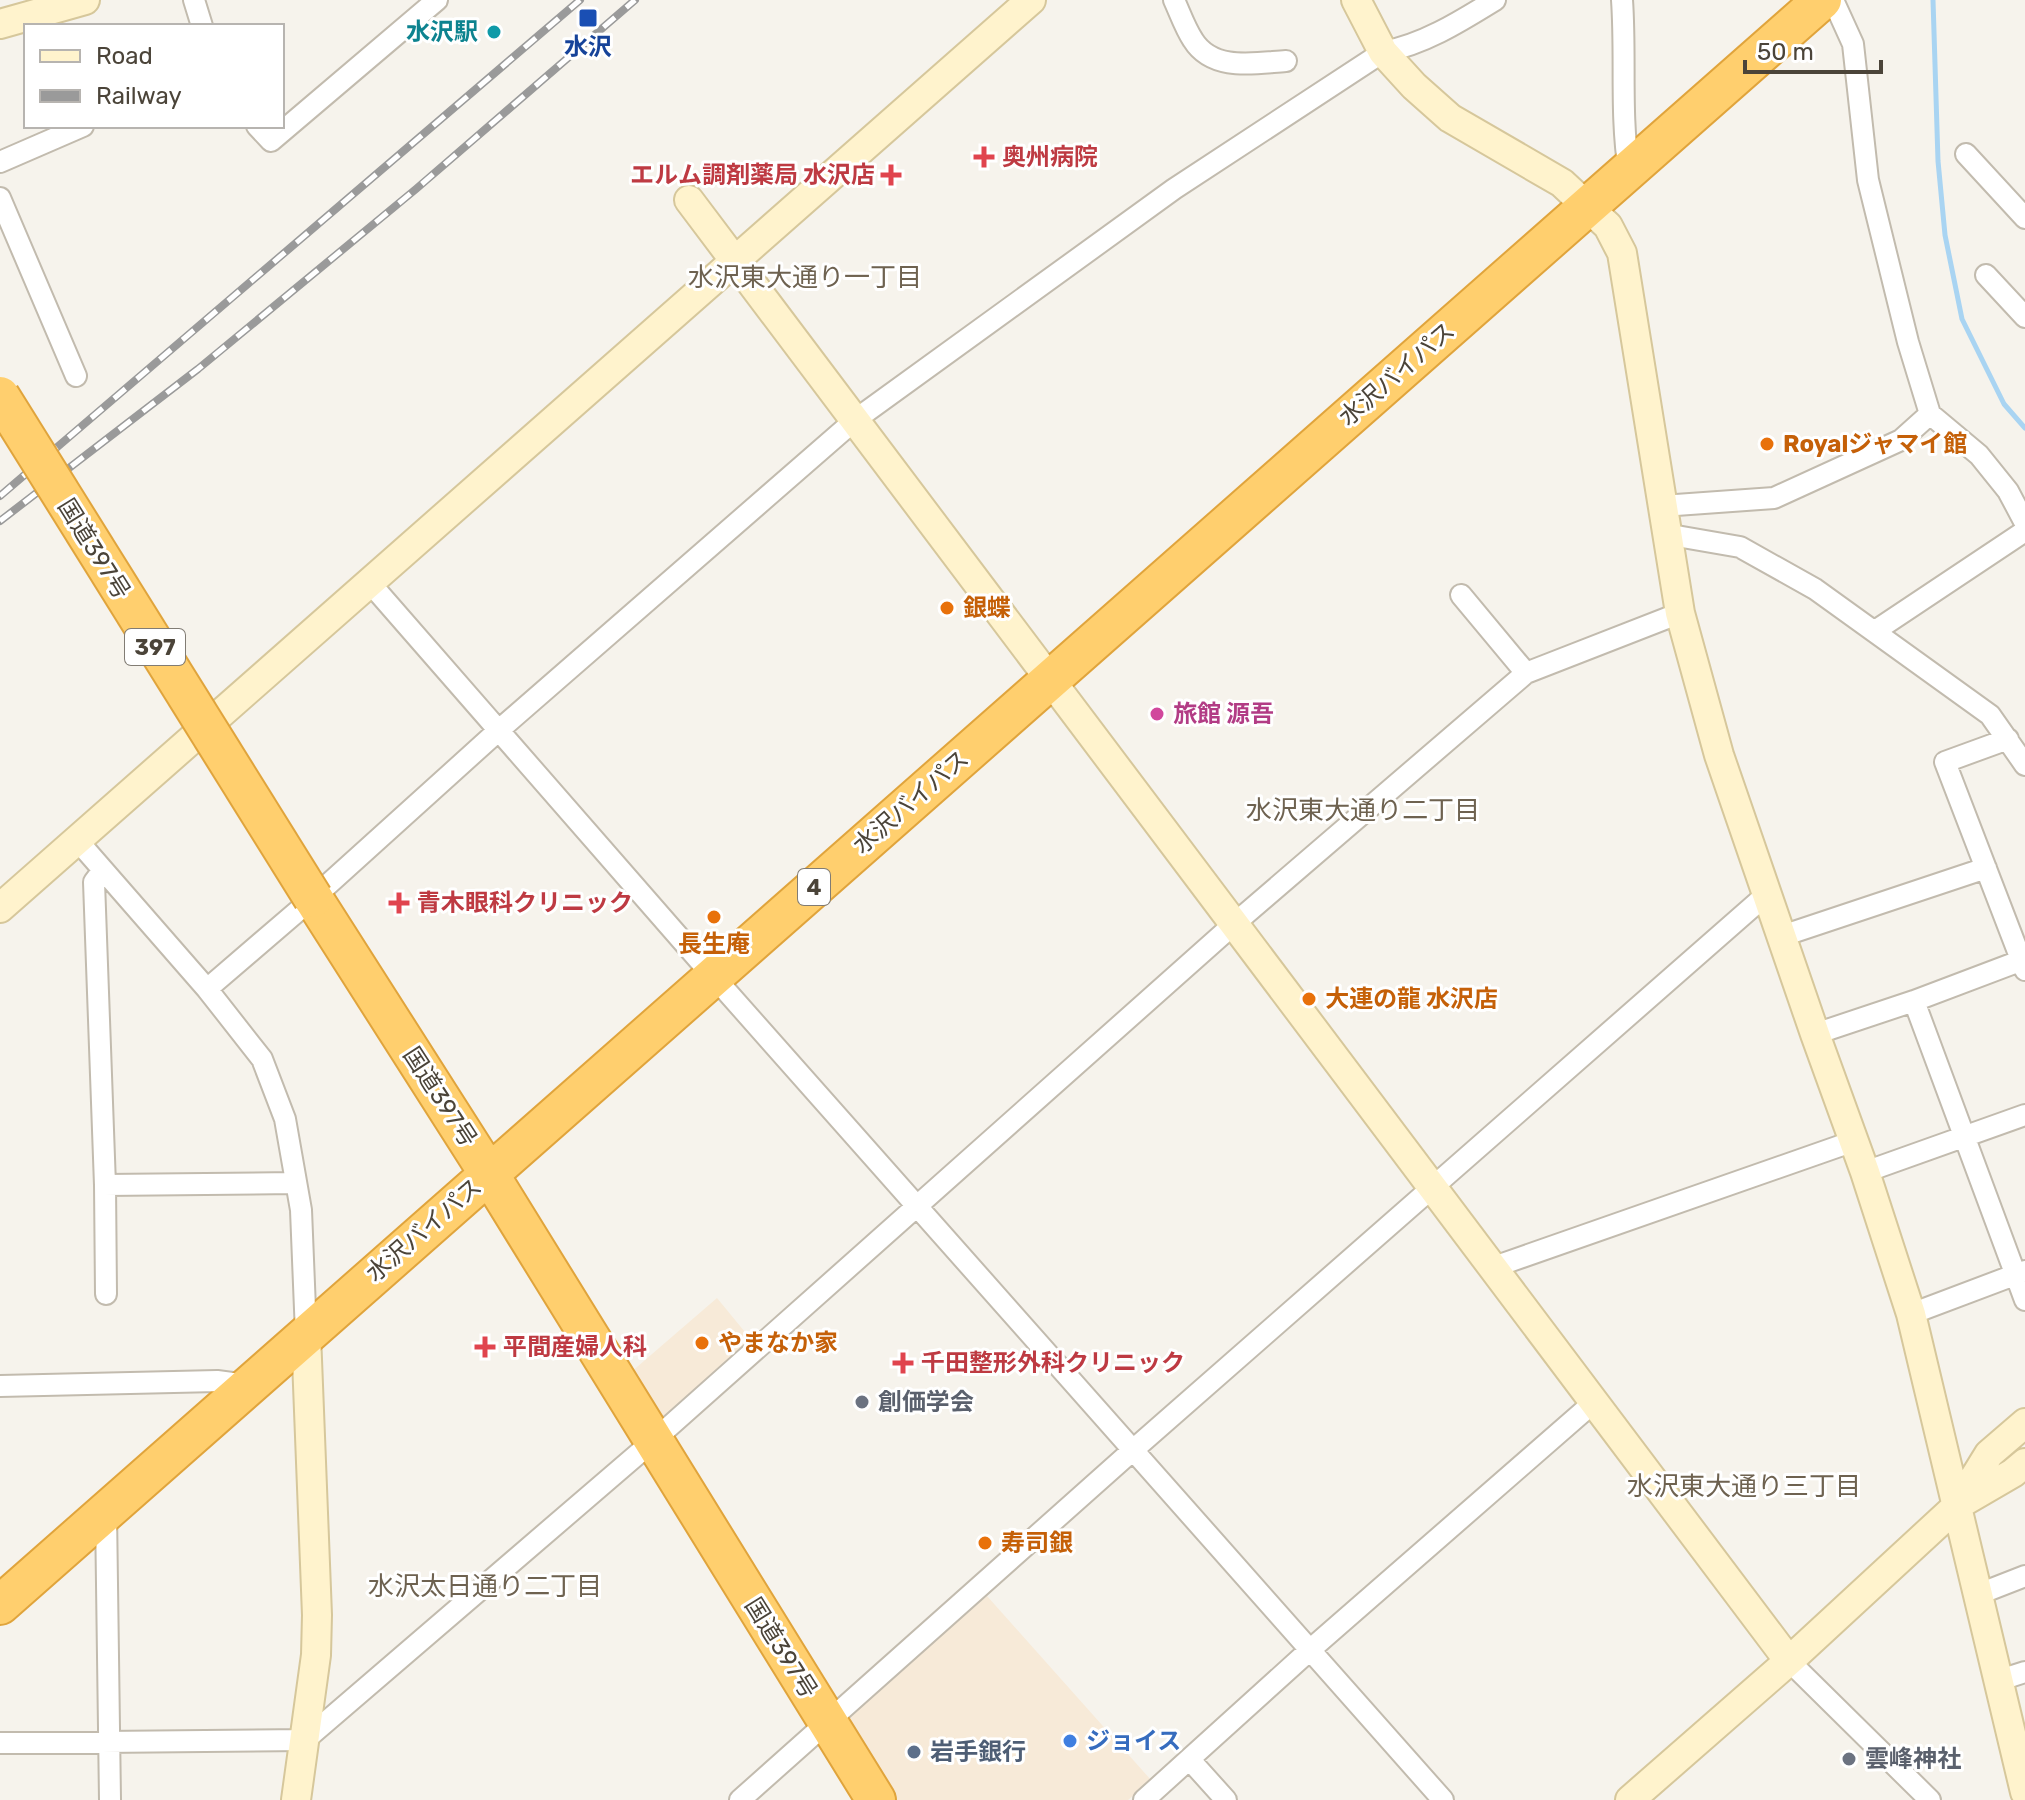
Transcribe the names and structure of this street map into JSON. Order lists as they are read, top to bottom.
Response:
{
  "streets": {
    "highway": [
      "水沢バイパス",
      "国道397号",
      "397",
      "4"
    ]
  },
  "crossings": [
    ["水沢バイパス", "国道397号"]
  ],
  "districts": [
    "水沢東大通り一丁目",
    "水沢東大通り二丁目",
    "水沢東大通り三丁目",
    "水沢太日通り二丁目"
  ],
  "places": {
    "transit": ["水沢"],
    "other": [
      "水沢駅",
      "Royalジャマイ館",
      "銀蝶",
      "旅館 源吾",
      "長生庵",
      "大連の龍 水沢店",
      "やまなか家",
      "創価学会",
      "寿司銀",
      "ジョイス",
      "岩手銀行",
      "雲峰神社"
    ],
    "health": [
      "奥州病院",
      "エルム調剤薬局 水沢店",
      "青木眼科クリニック",
      "平間産婦人科",
      "千田整形外科クリニック"
    ]
  },
  "legend": ["Road", "Railway"],
  "scale_bar": "50 m"
}
